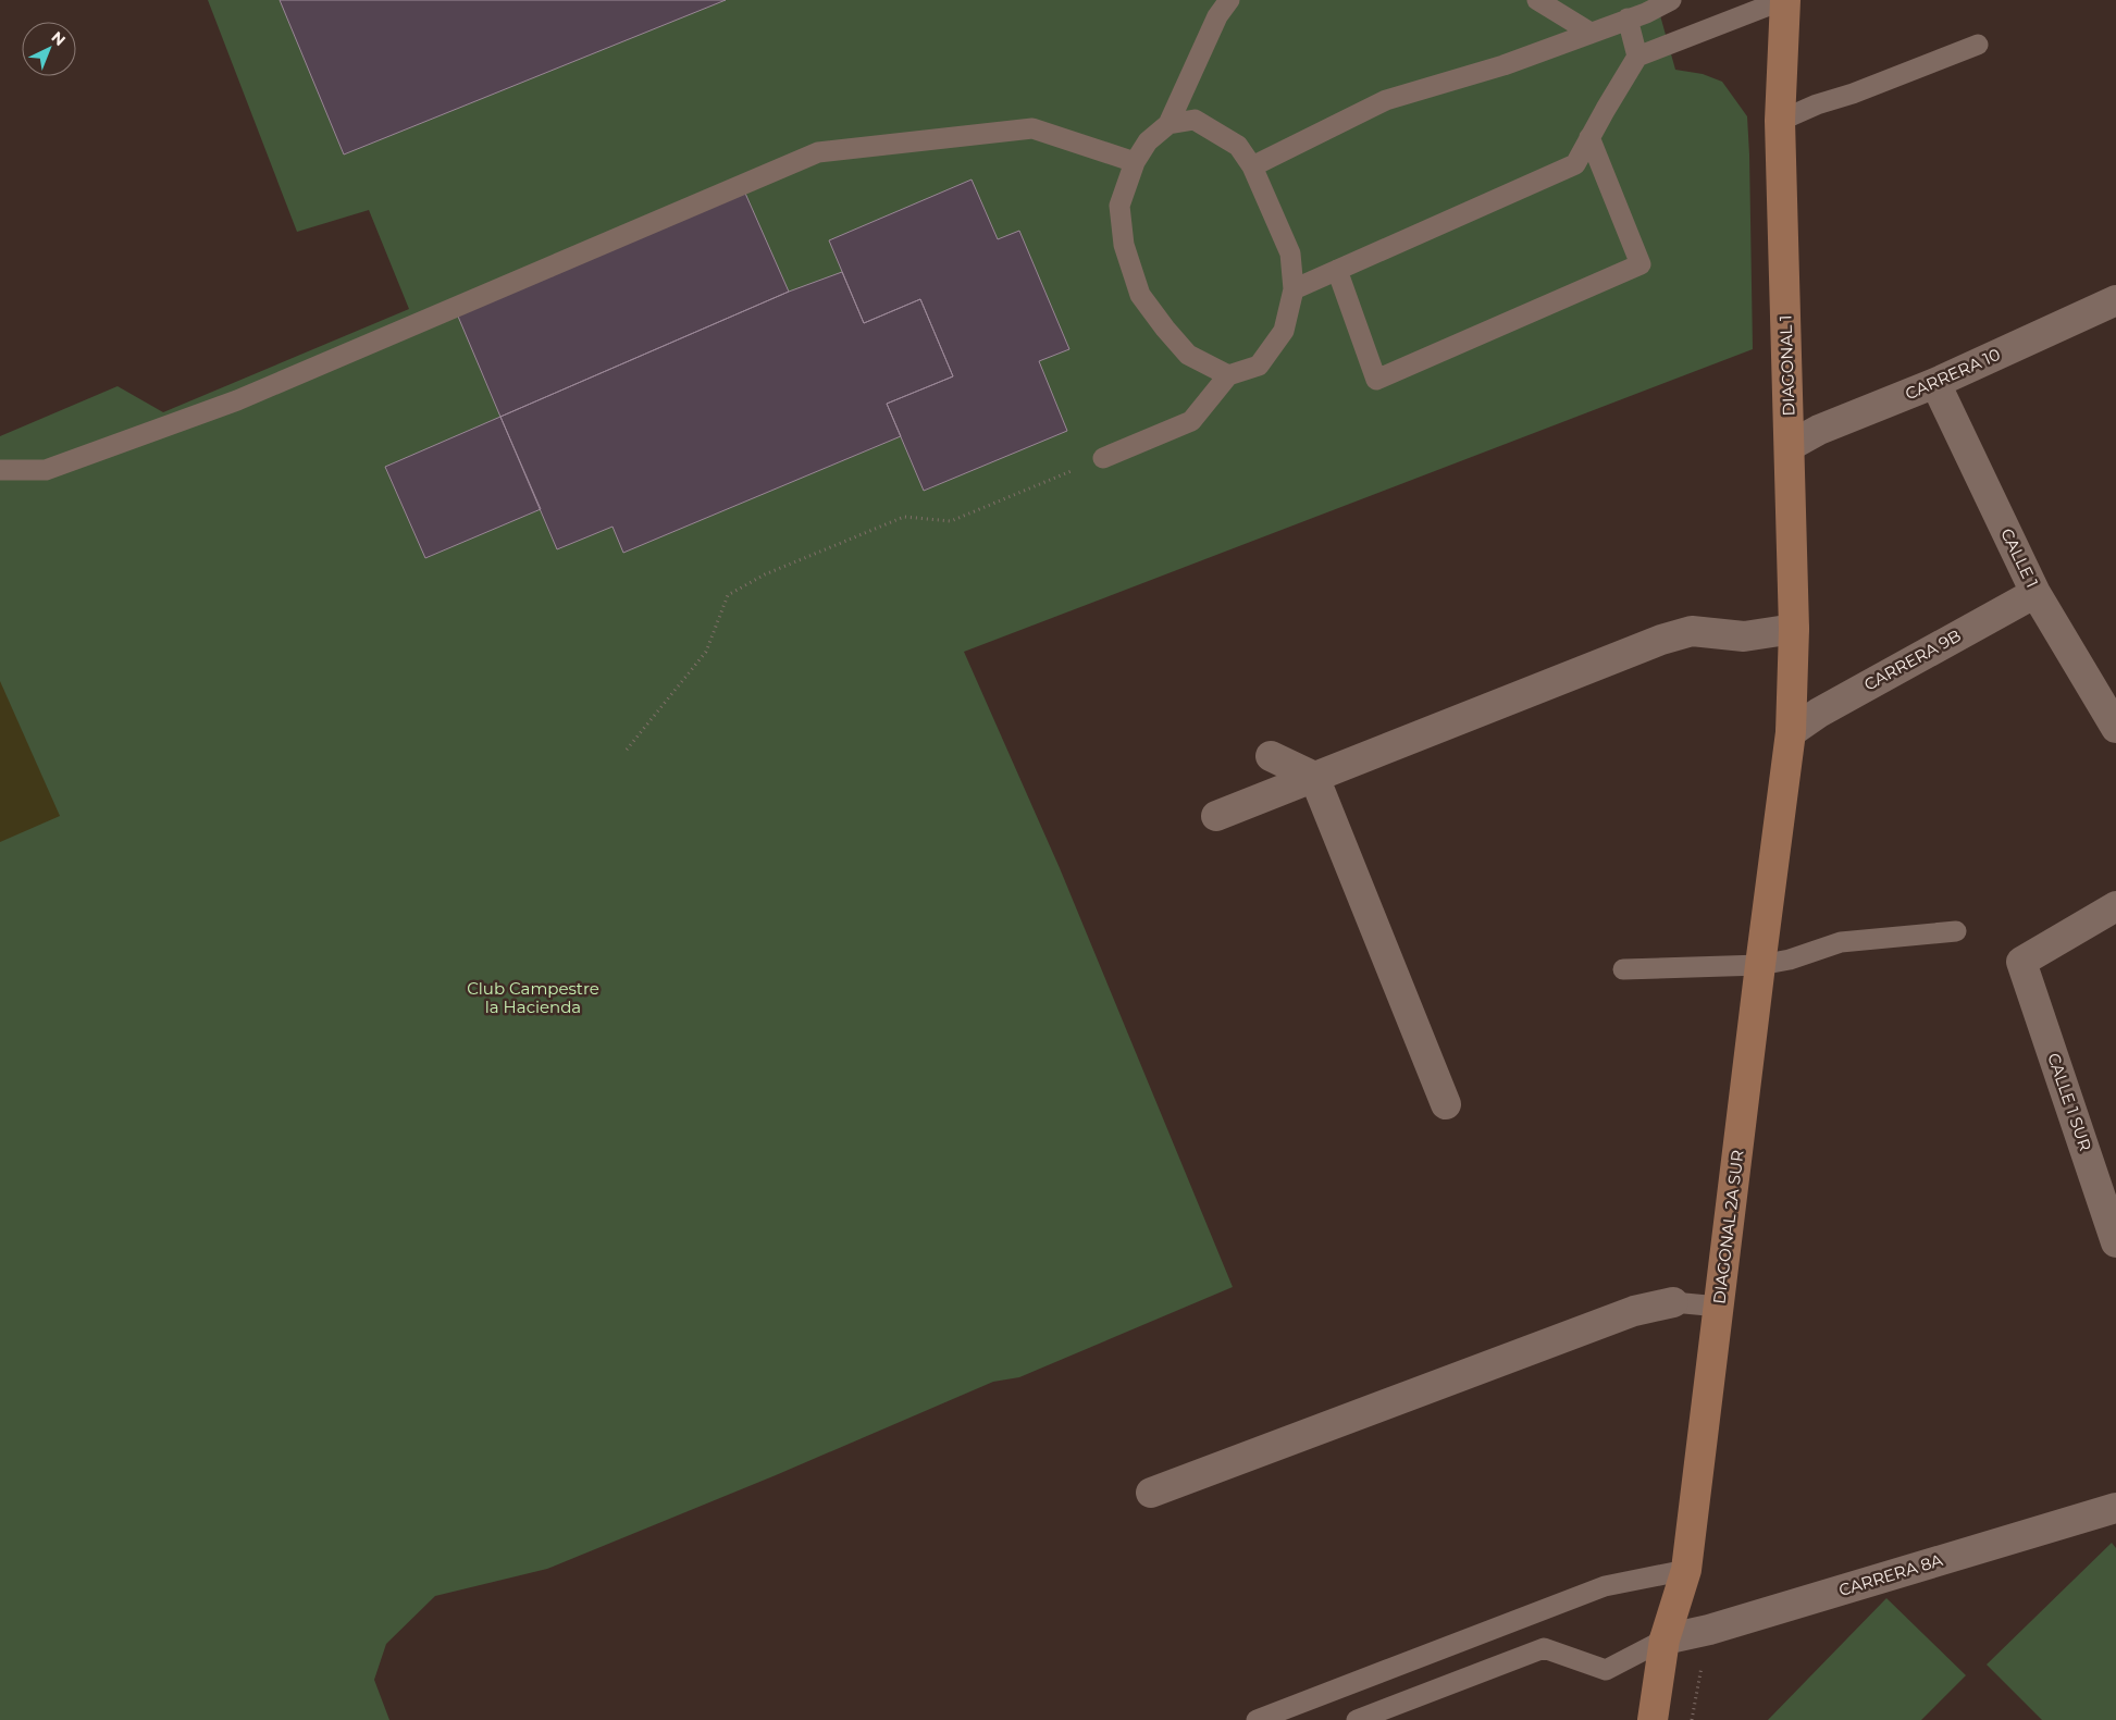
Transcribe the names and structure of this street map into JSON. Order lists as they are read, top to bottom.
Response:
{
  "streets": {
    "main road": ["DIAGONAL 1", "DIAGONAL 2A SUR"],
    "street": [
      "CARRERA 10",
      "CALLE 1",
      "CARRERA 9B",
      "CALLE 1 SUR",
      "CARRERA 8A"
    ]
  },
  "crossings": [
    ["DIAGONAL 1", "CARRERA 10"],
    ["DIAGONAL 1", "CARRERA 9B"],
    ["DIAGONAL 1", "DIAGONAL 2A SUR"],
    ["CARRERA 10", "CALLE 1"],
    ["CALLE 1", "CARRERA 9B"],
    ["CARRERA 9B", "DIAGONAL 2A SUR"],
    ["DIAGONAL 2A SUR", "CARRERA 8A"]
  ],
  "parks": ["Club Campestre la Hacienda"],
  "north": "top right"
}
